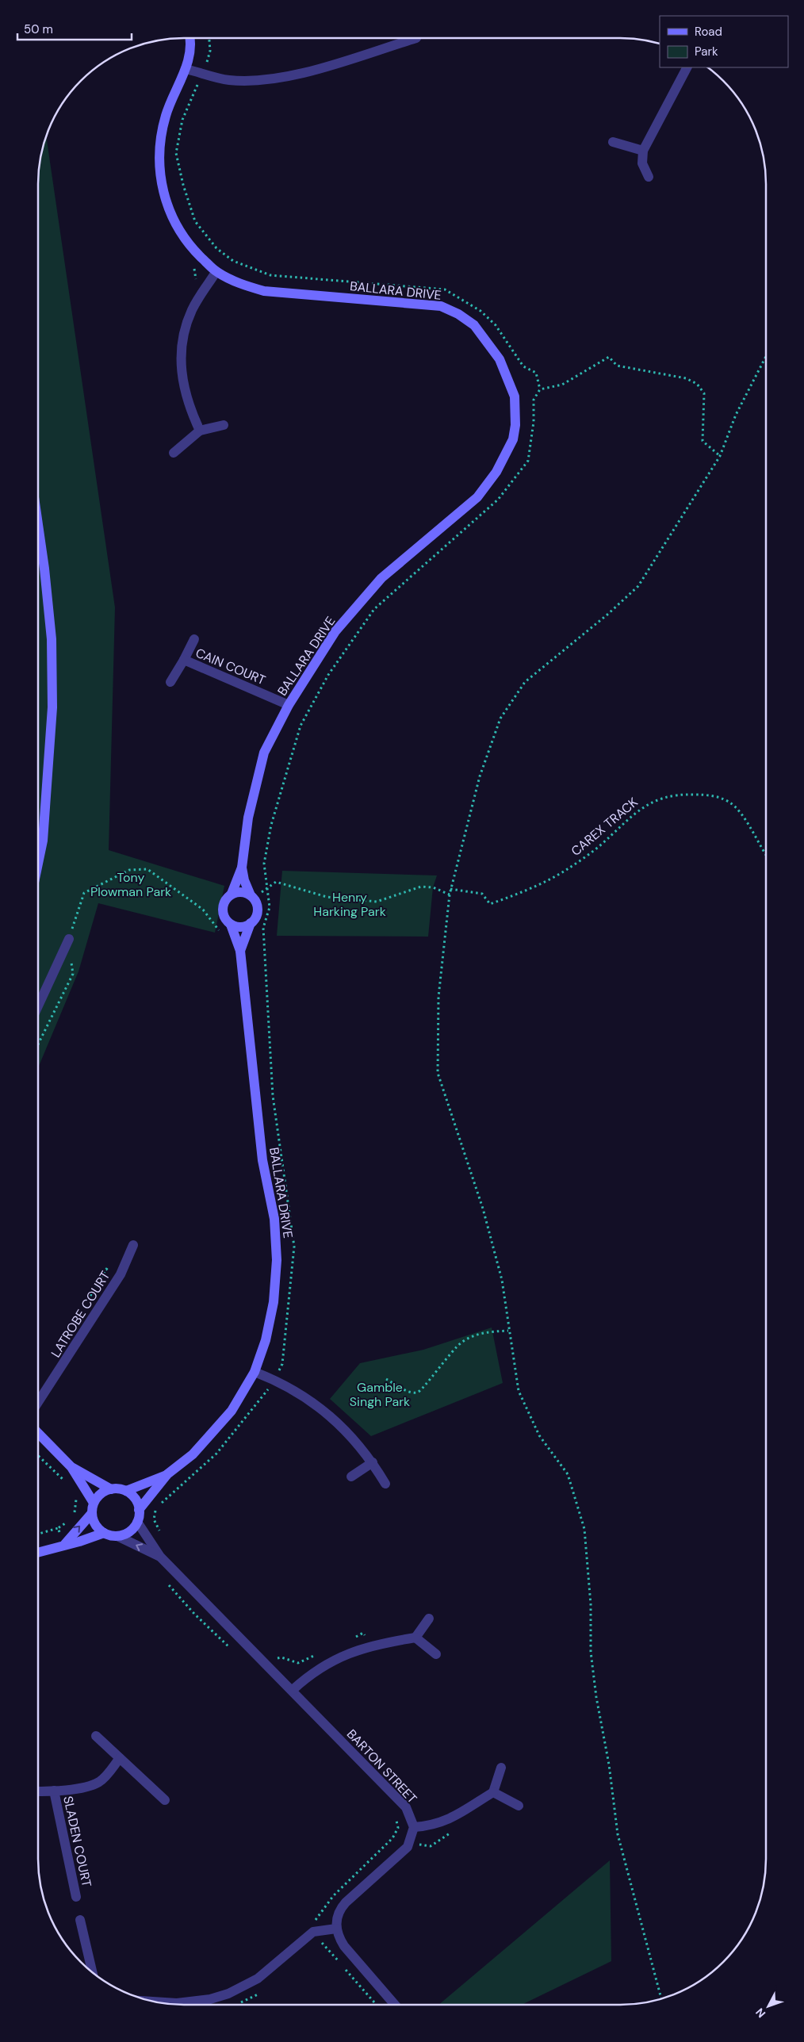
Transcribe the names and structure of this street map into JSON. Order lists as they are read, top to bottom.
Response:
{
  "streets": {
    "street": [
      "BALLARA DRIVE",
      "CAIN COURT",
      "LATROBE COURT",
      "BARTON STREET",
      "SLADEN COURT"
    ],
    "path": ["CAREX TRACK"]
  },
  "crossings": [
    ["BALLARA DRIVE", "CAIN COURT"],
    ["BALLARA DRIVE", "BARTON STREET"]
  ],
  "parks": ["Tony Plowman Park", "Henry Harking Park", "Gamble Singh Park"],
  "legend": ["Road", "Park"],
  "scale_bar": "50 m",
  "north": "bottom left"
}
